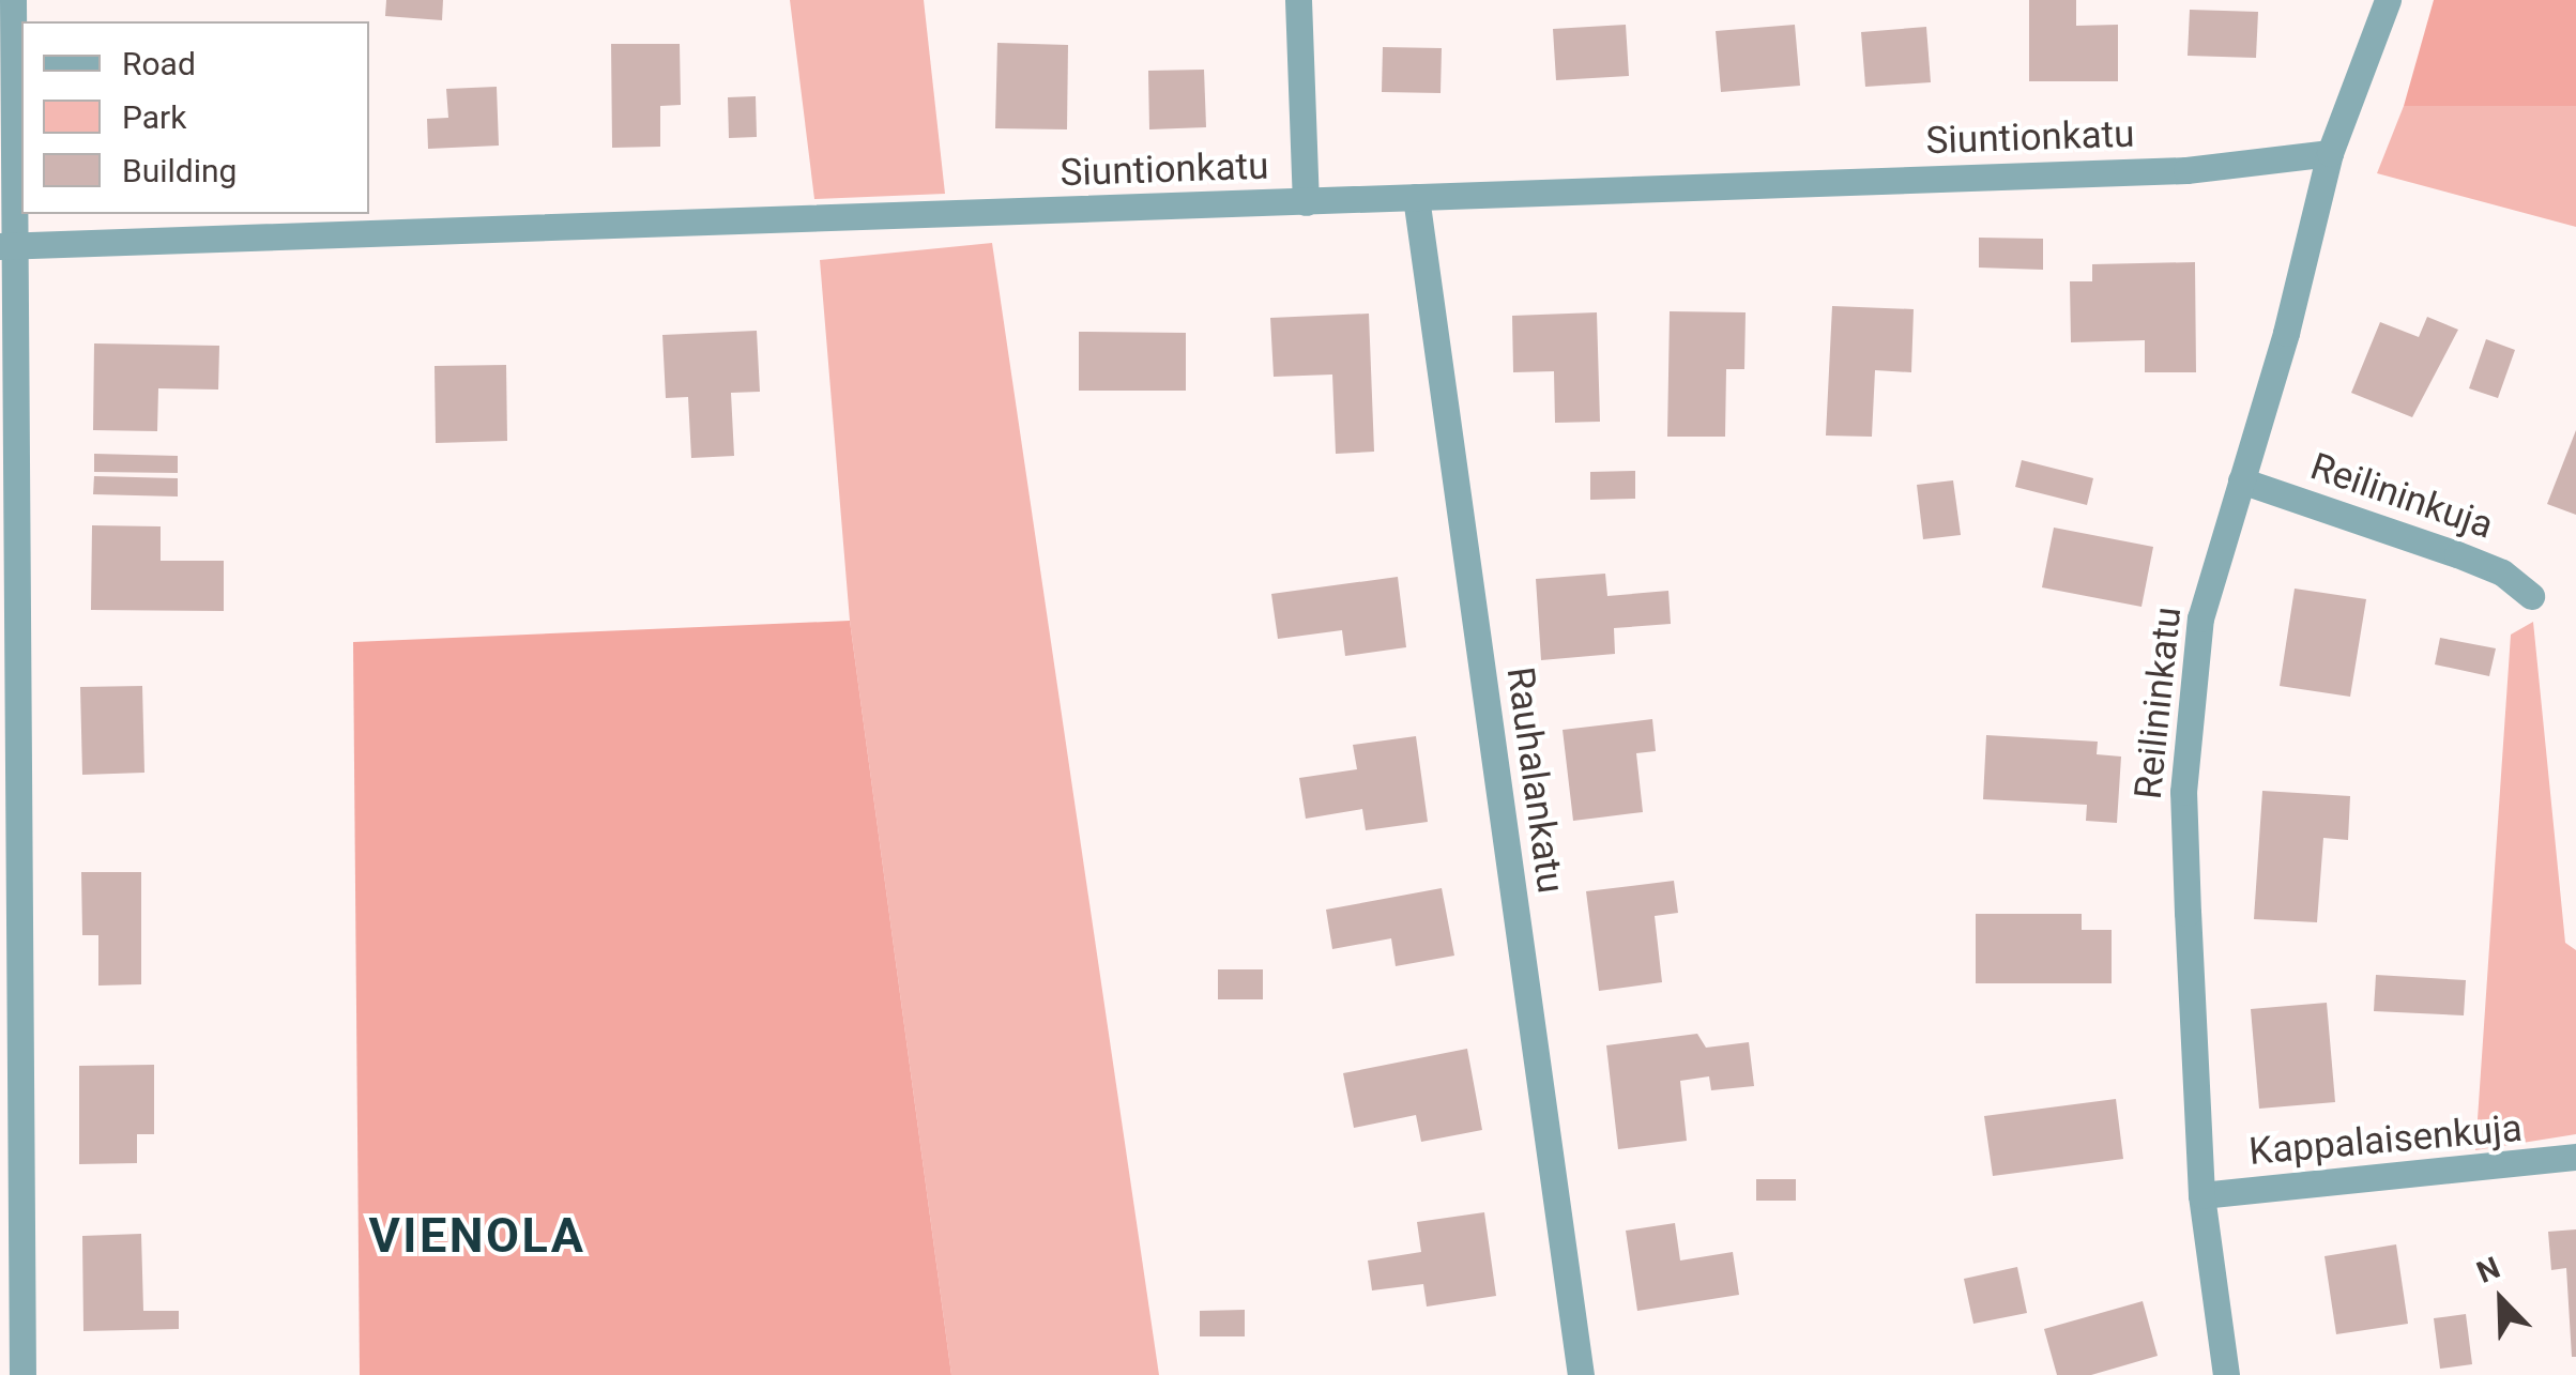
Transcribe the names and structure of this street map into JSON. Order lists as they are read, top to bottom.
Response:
{
  "streets": {
    "street": [
      "Siuntionkatu",
      "Reilininkuja",
      "Reilininkatu",
      "Rauhalankatu",
      "Kappalaisenkuja"
    ]
  },
  "crossings": [
    ["Siuntionkatu", "Reilininkatu"],
    ["Siuntionkatu", "Rauhalankatu"],
    ["Reilininkuja", "Reilininkatu"],
    ["Reilininkatu", "Kappalaisenkuja"]
  ],
  "districts": ["VIENOLA"],
  "legend": ["Road", "Park", "Building"],
  "north": "top left"
}
